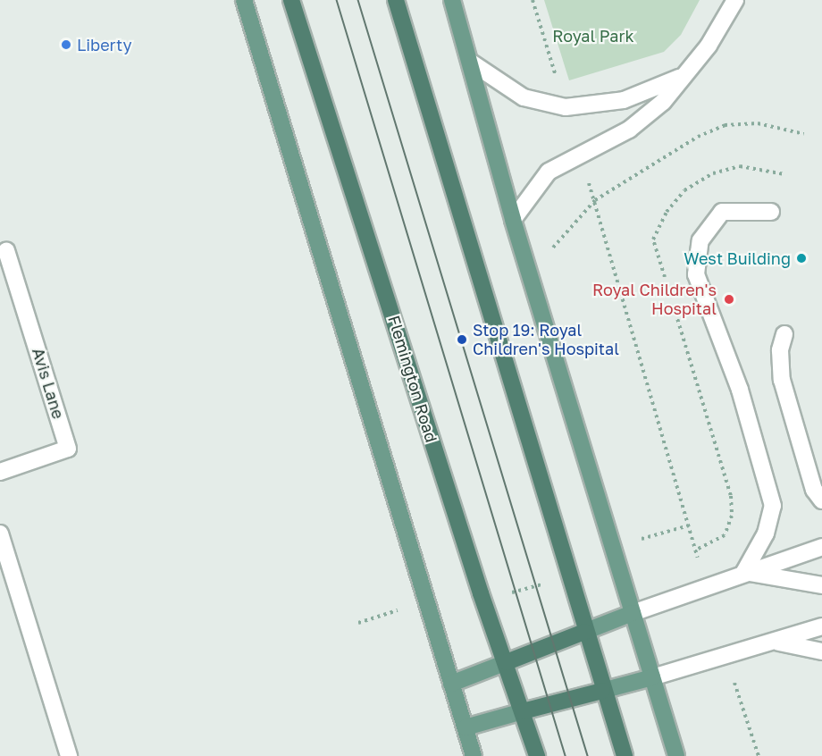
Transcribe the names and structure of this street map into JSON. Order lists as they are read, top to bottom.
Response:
{
  "streets": {
    "highway": ["Flemington Road"],
    "lane": ["Avis Lane"]
  },
  "parks": ["Royal Park"],
  "places": [
    "Liberty",
    "West Building",
    "Royal Children's Hospital",
    "Stop 19: Royal Children's Hospital"
  ]
}
